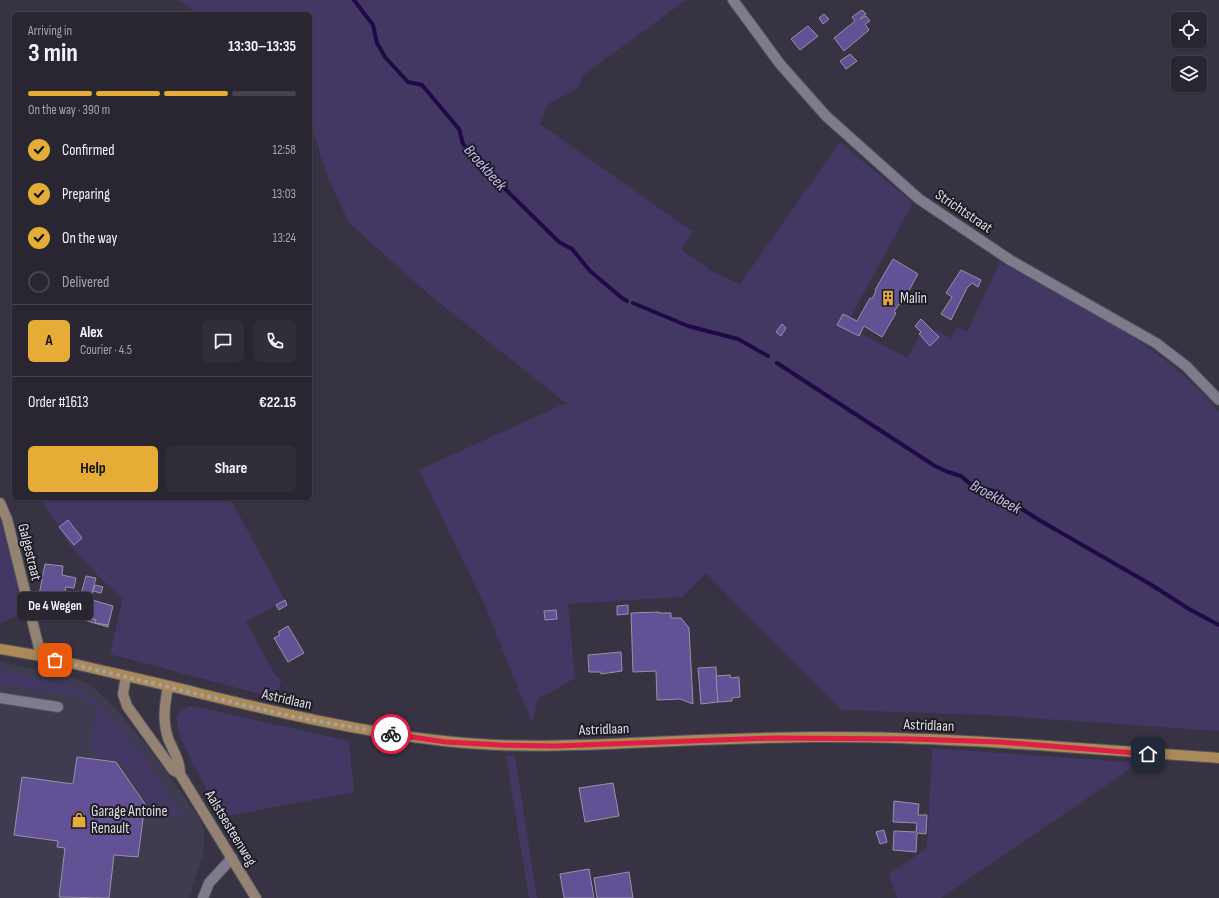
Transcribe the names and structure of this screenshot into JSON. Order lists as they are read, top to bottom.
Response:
{
  "streets": {
    "main road": ["Galgestraat", "Astridlaan", "Aalstsesteenweg"],
    "street": ["Strichtstraat"]
  },
  "crossings": [
    ["Galgestraat", "Astridlaan"],
    ["Astridlaan", "Aalstsesteenweg"]
  ],
  "water": ["Broekbeek"],
  "places": {
    "building": ["Malin"],
    "other": ["De 4 Wegen"],
    "shop": ["Garage Antoine Renault"]
  },
  "page": {
    "heading": ["3 min", "Arriving in", "13:30–13:35"],
    "panel": [
      "Alex",
      "Courier · 4.5",
      "Order #1613",
      "€22.15"
    ],
    "bar": "On the way · 390 m",
    "list": [
      ["Confirmed", "12:58"],
      ["Preparing", "13:03"],
      ["On the way", "13:24"],
      "Delivered"
    ],
    "round": "A",
    "buttons": ["Help", "Share"],
    "bubble": "De 4 Wegen"
  }
}
